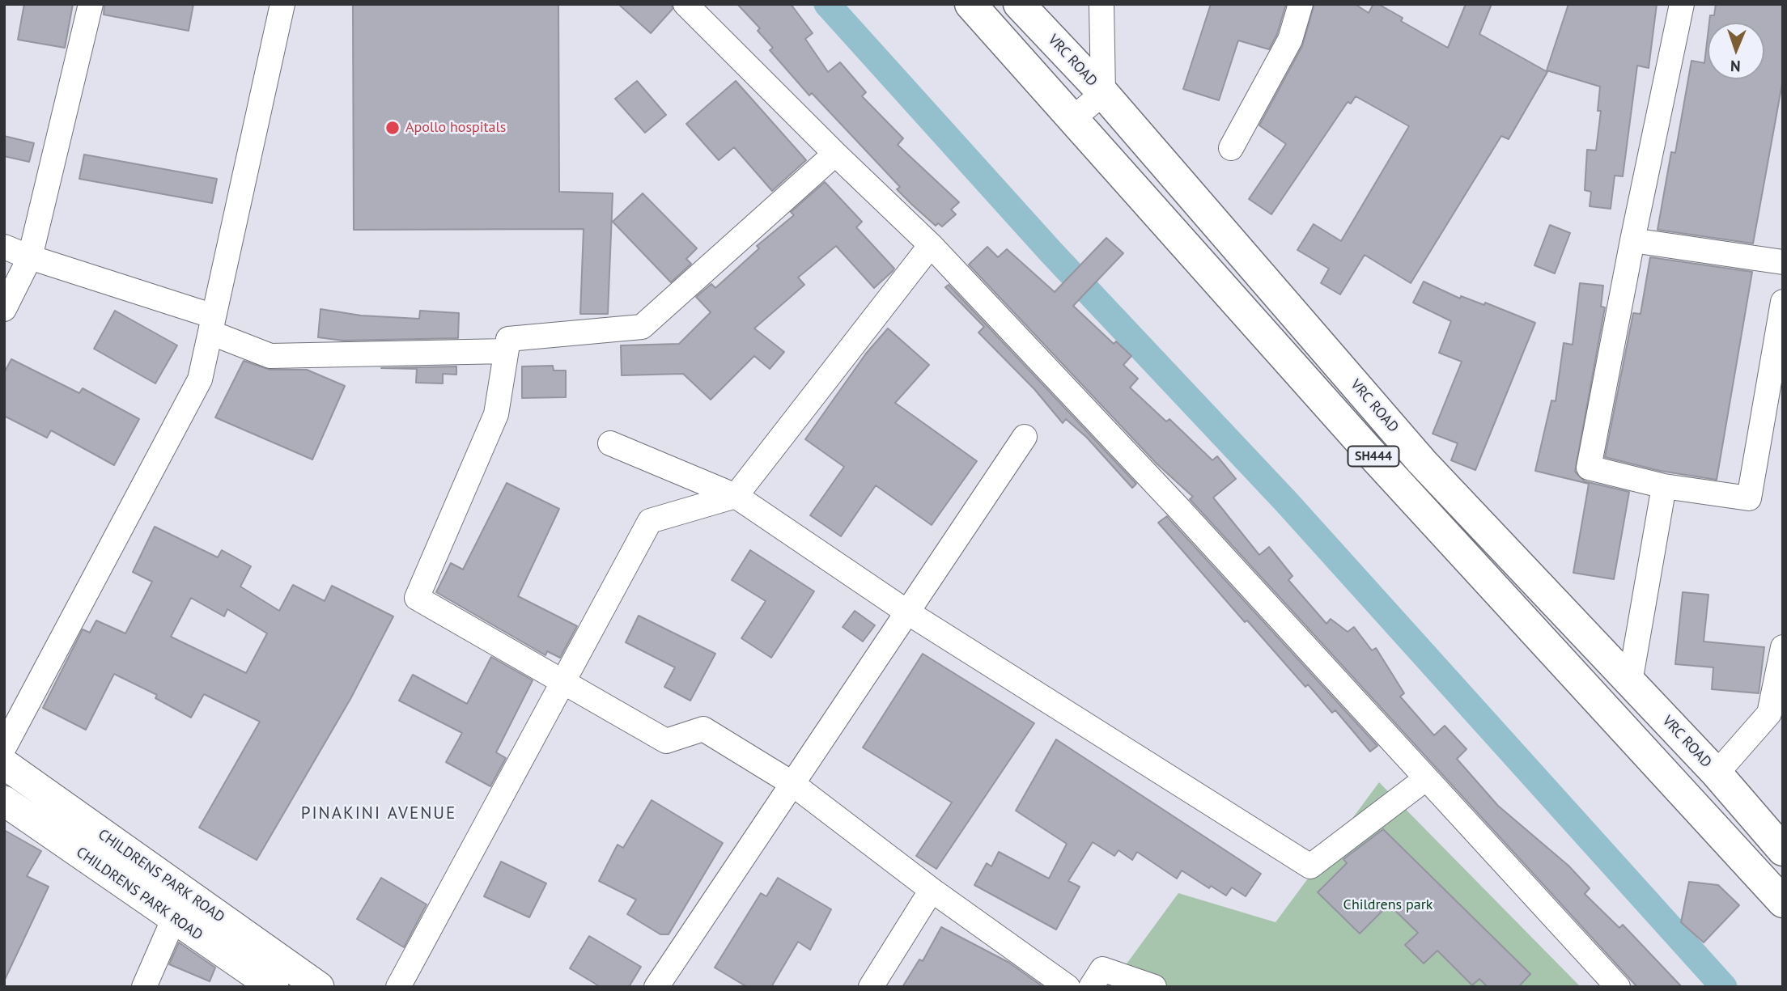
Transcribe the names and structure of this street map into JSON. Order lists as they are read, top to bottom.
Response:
{
  "streets": {
    "main road": ["VRC ROAD", "SH444"],
    "street": ["CHILDRENS PARK ROAD"]
  },
  "districts": ["PINAKINI AVENUE"],
  "parks": ["Childrens park"],
  "places": ["Apollo hospitals"],
  "north": "bottom"
}
